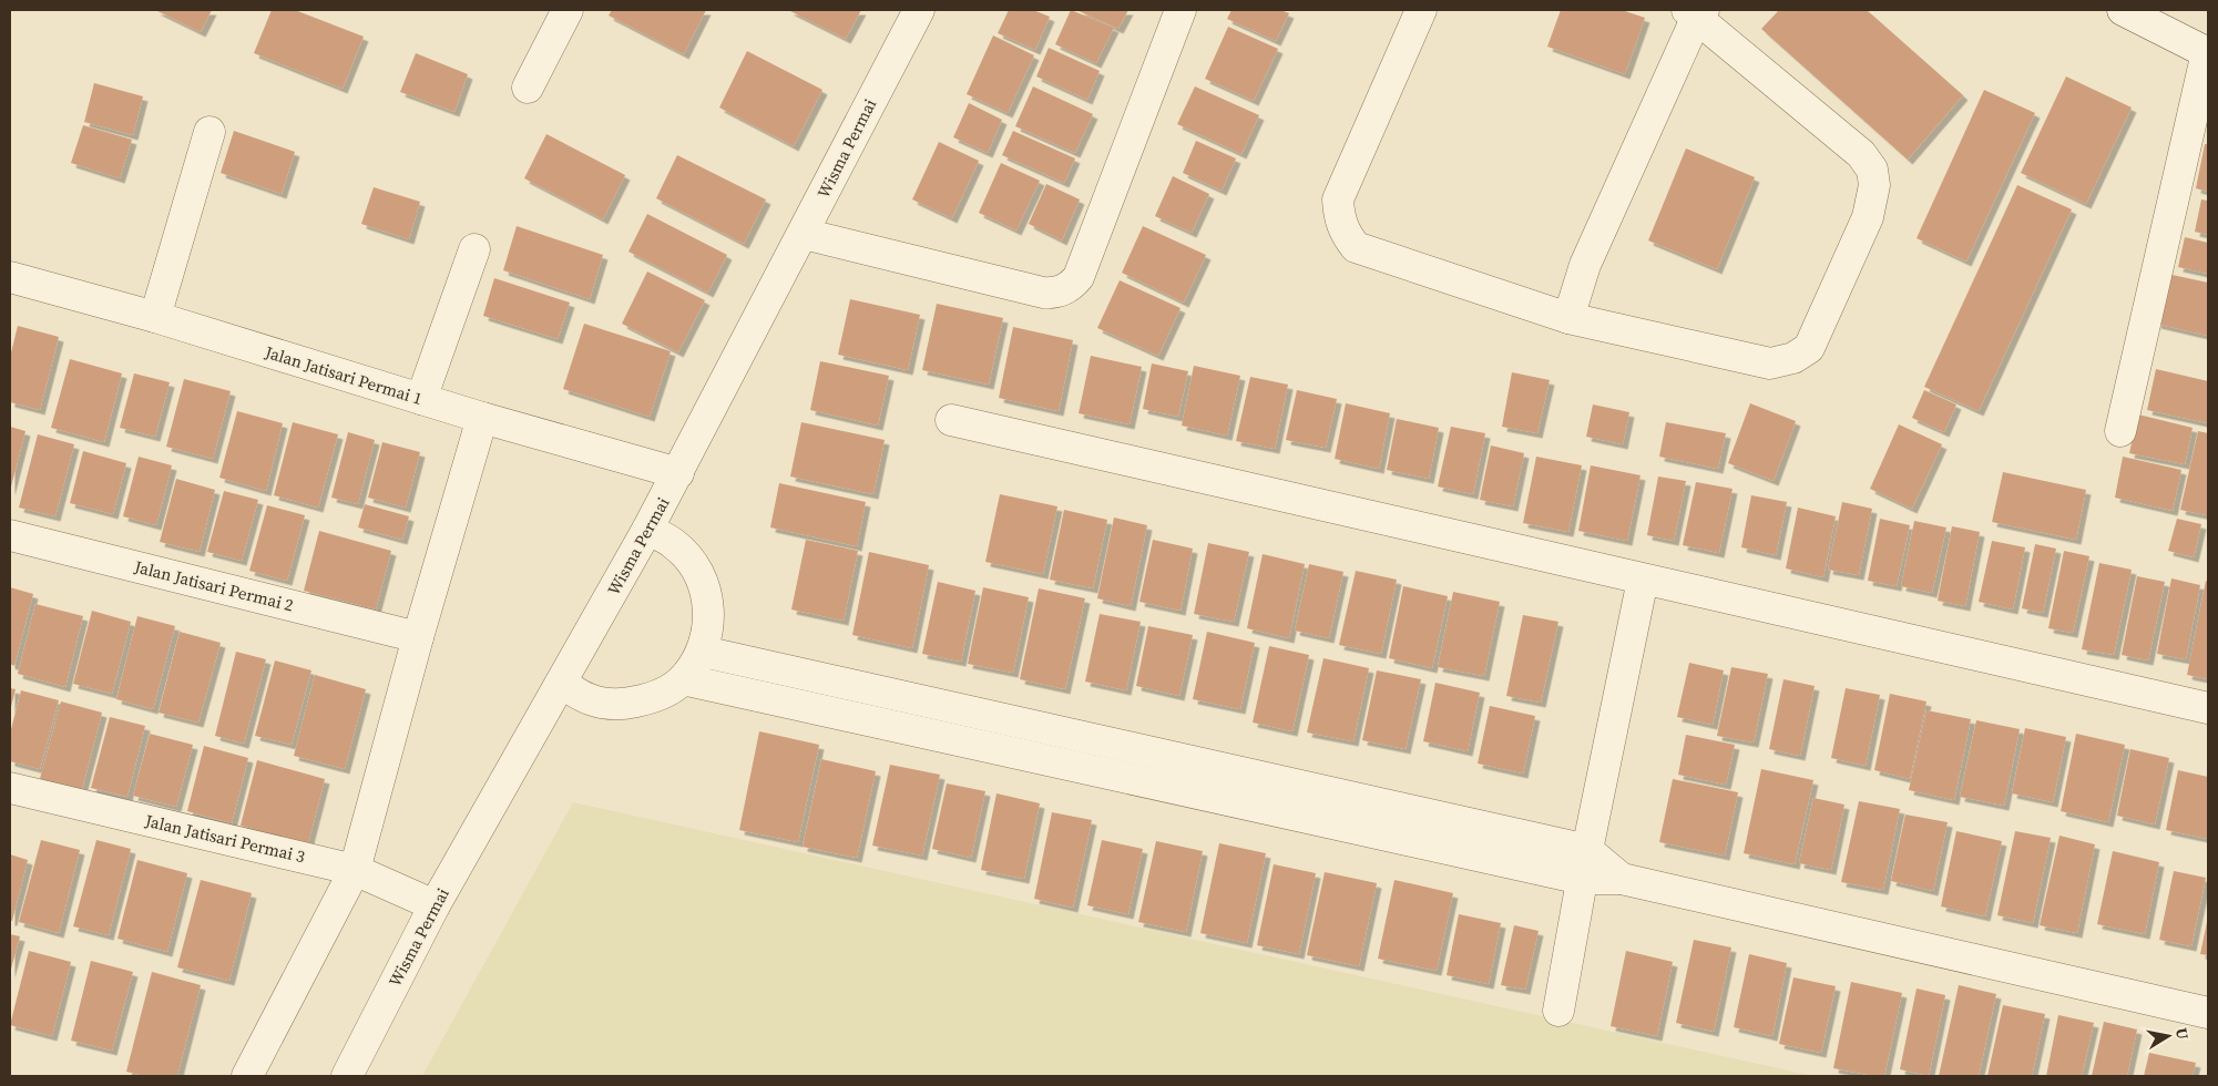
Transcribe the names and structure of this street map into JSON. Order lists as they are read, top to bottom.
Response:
{
  "streets": {
    "street": [
      "Wisma Permai",
      "Jalan Jatisari Permai 1",
      "Jalan Jatisari Permai 2",
      "Jalan Jatisari Permai 3"
    ]
  },
  "crossings": [
    ["Wisma Permai", "Jalan Jatisari Permai 1"],
    ["Wisma Permai", "Jalan Jatisari Permai 3"]
  ],
  "north": "right"
}
